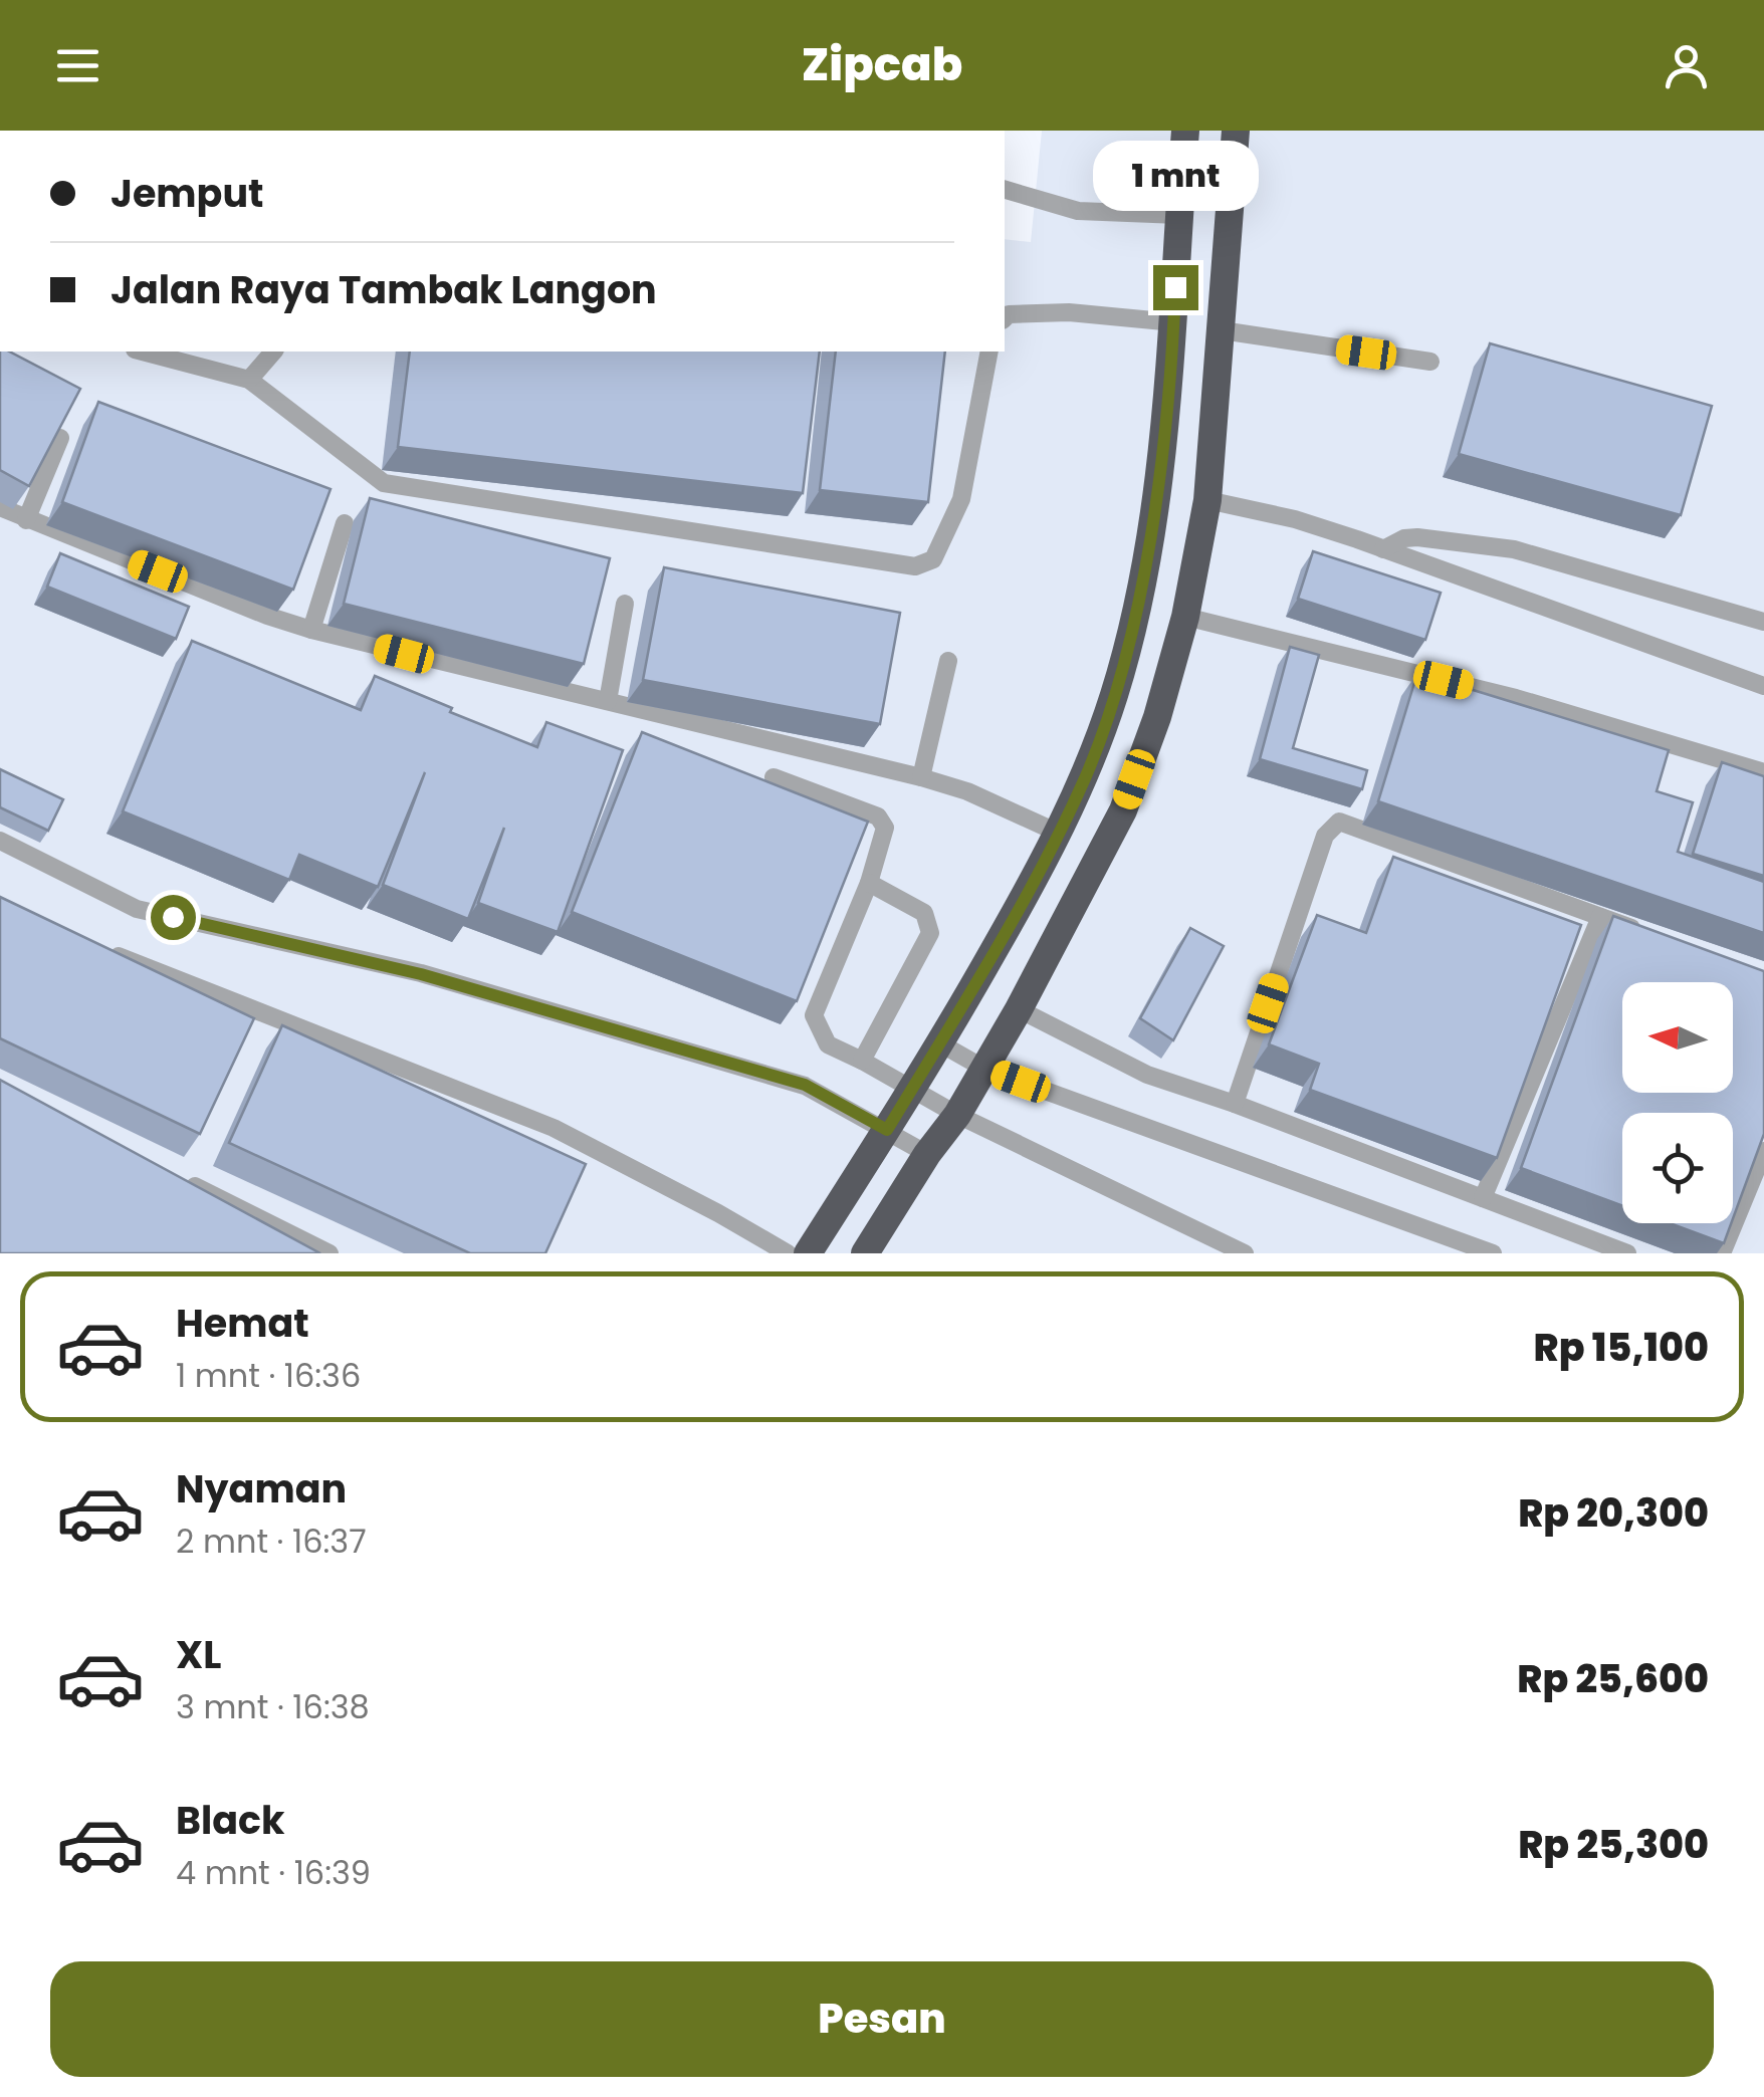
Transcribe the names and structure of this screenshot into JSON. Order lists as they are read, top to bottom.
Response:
{
  "north": "left",
  "page": {
    "header": "Zipcab",
    "banner": ["Jemput", "Jalan Raya Tambak Langon"],
    "bubble": "1 mnt",
    "list": [
      {
        "name": "Hemat",
        "note": "1 mnt · 16:36",
        "value": "Rp 15,100"
      },
      {
        "name": "Nyaman",
        "note": "2 mnt · 16:37",
        "value": "Rp 20,300"
      },
      {
        "name": "XL",
        "note": "3 mnt · 16:38",
        "value": "Rp 25,600"
      },
      {
        "name": "Black",
        "note": "4 mnt · 16:39",
        "value": "Rp 25,300"
      }
    ],
    "buttons": "Pesan"
  }
}
